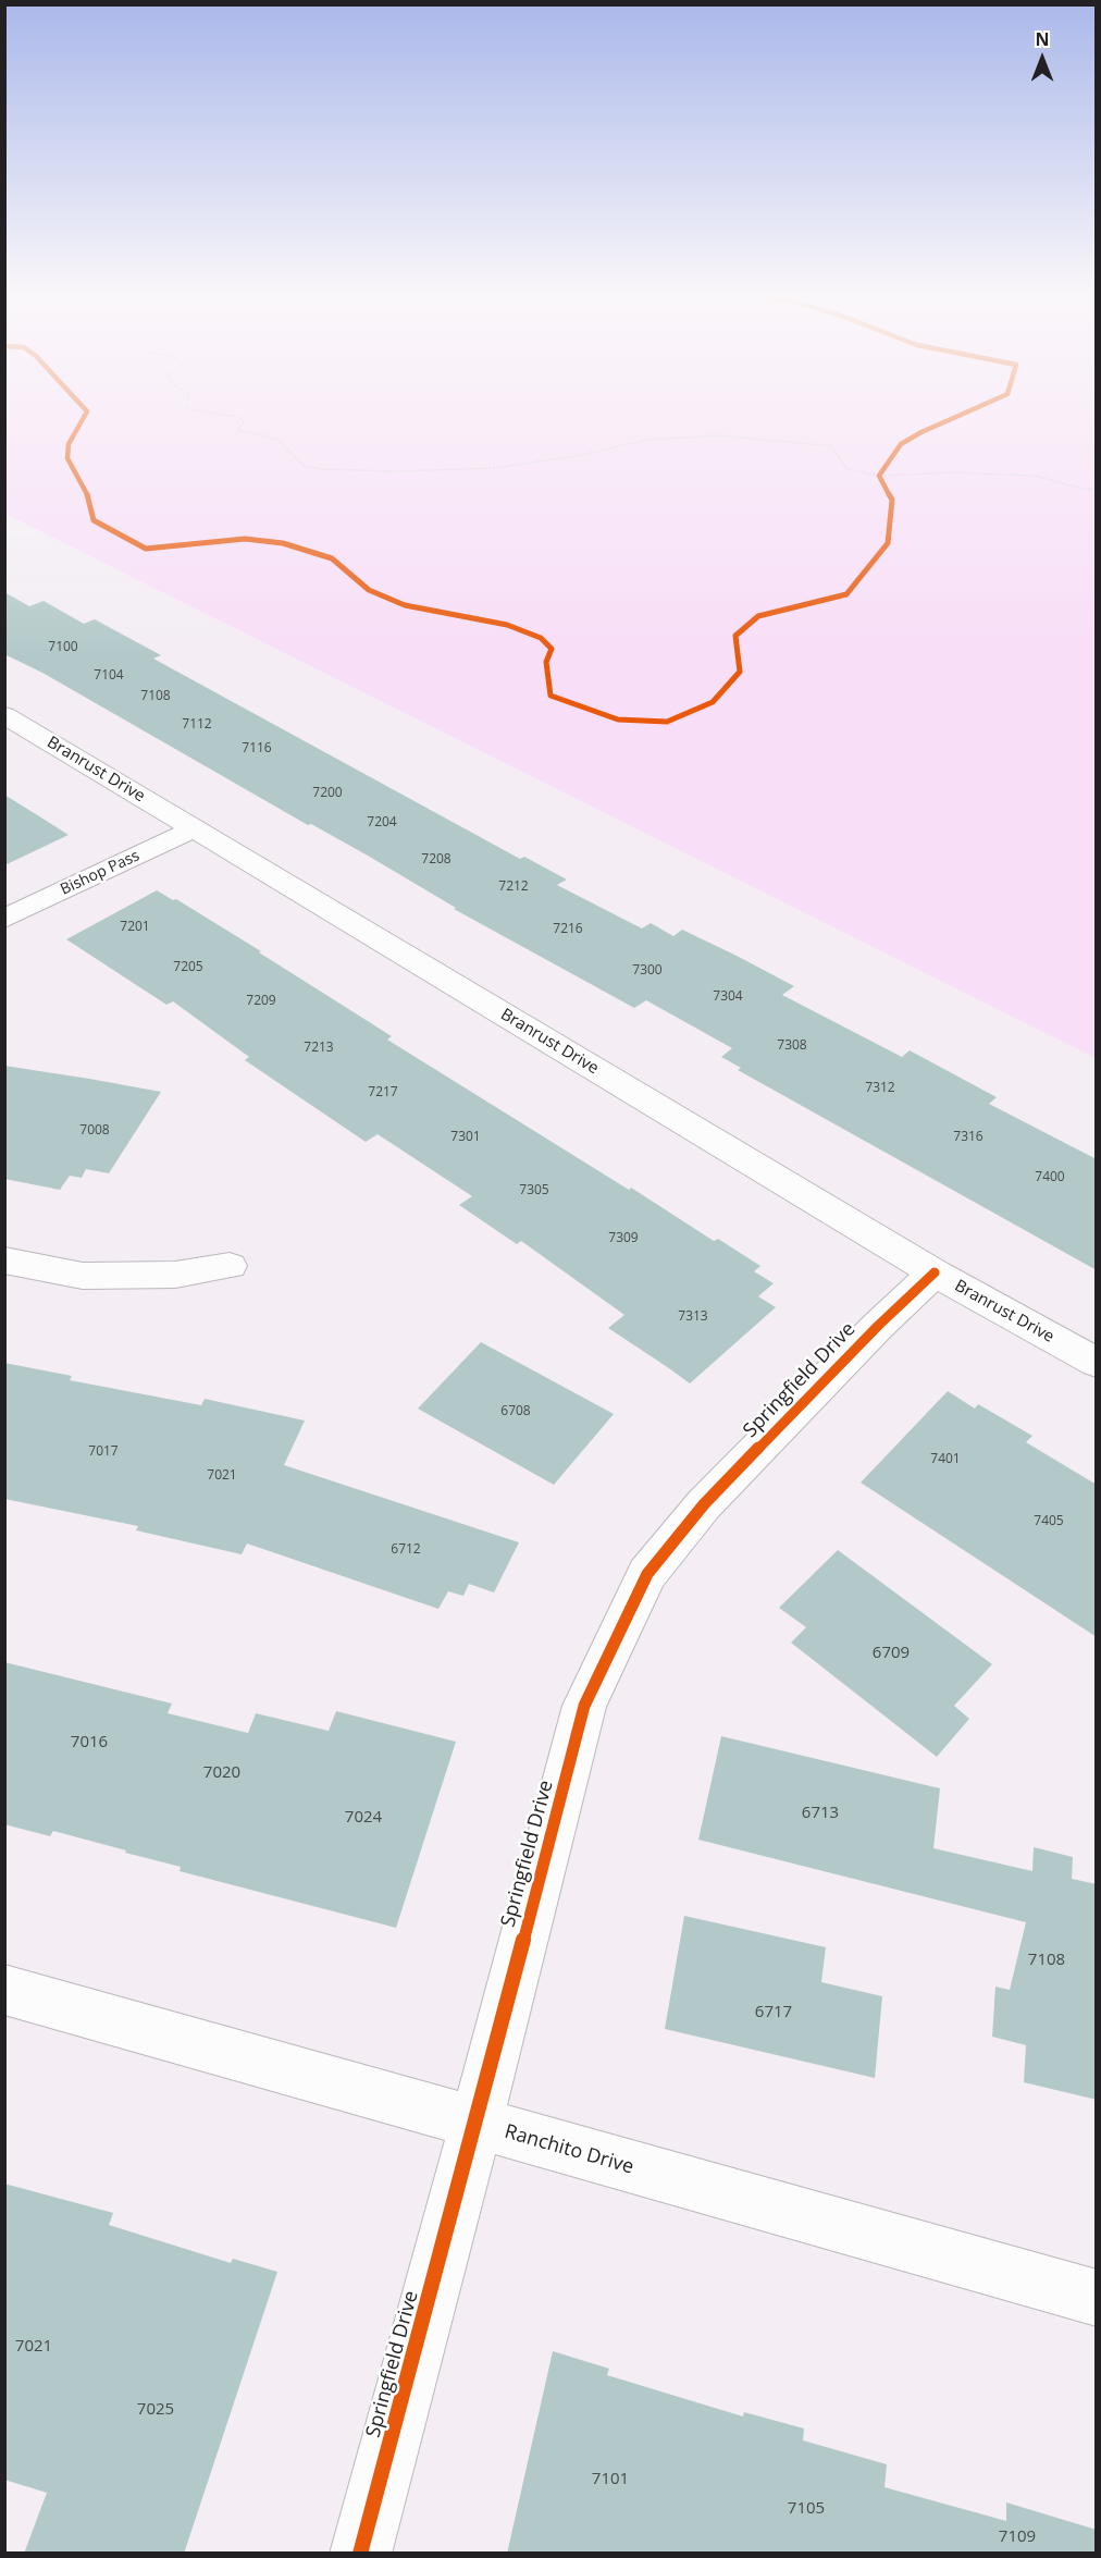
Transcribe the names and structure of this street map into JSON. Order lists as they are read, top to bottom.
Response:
{
  "streets": {
    "street": [
      "Branrust Drive",
      "Bishop Pass",
      "Springfield Drive",
      "Ranchito Drive"
    ]
  },
  "crossings": [
    ["Branrust Drive", "Bishop Pass"],
    ["Branrust Drive", "Springfield Drive"],
    ["Springfield Drive", "Ranchito Drive"]
  ],
  "house_numbers": [
    "7100",
    "7104",
    "7108",
    "7112",
    "7116",
    "7200",
    "7204",
    "7208",
    "7212",
    "7201",
    "7216",
    "7205",
    "7300",
    "7304",
    "7209",
    "7308",
    "7213",
    "7312",
    "7217",
    "7008",
    "7301",
    "7316",
    "7400",
    "7305",
    "7309",
    "7313",
    "6708",
    "7017",
    "7401",
    "7021",
    "7405",
    "6712",
    "6709",
    "7016",
    "7020",
    "6713",
    "7024",
    "7108",
    "6717",
    "7021",
    "7025",
    "7101",
    "7105",
    "7109"
  ],
  "north": "top"
}
